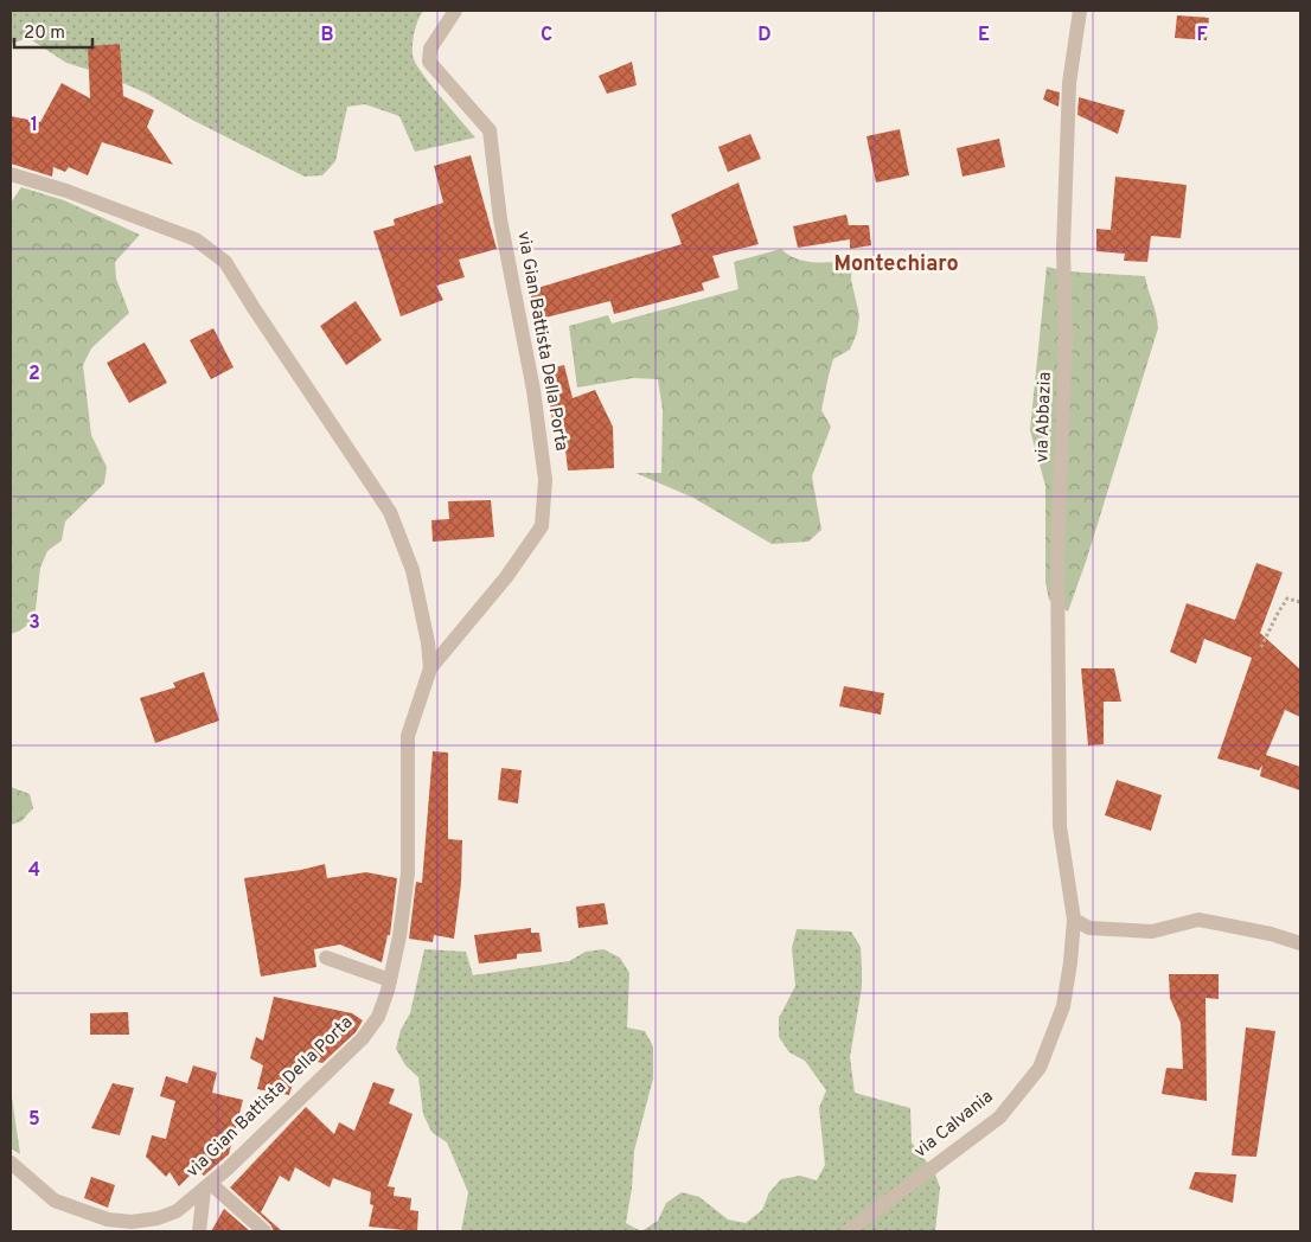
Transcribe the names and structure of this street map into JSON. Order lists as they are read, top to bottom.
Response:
{
  "streets": {
    "street": ["via Gian Battista Della Porta", "via Abbazia", "via Calvania"]
  },
  "crossings": [
    ["via Abbazia", "via Calvania"]
  ],
  "districts": ["Montechiaro"],
  "scale_bar": "20 m",
  "grid": {
    "columns": [
      "B",
      "C",
      "D",
      "E",
      "F"
    ],
    "rows": [
      "1",
      "2",
      "3",
      "4",
      "5"
    ]
  }
}
